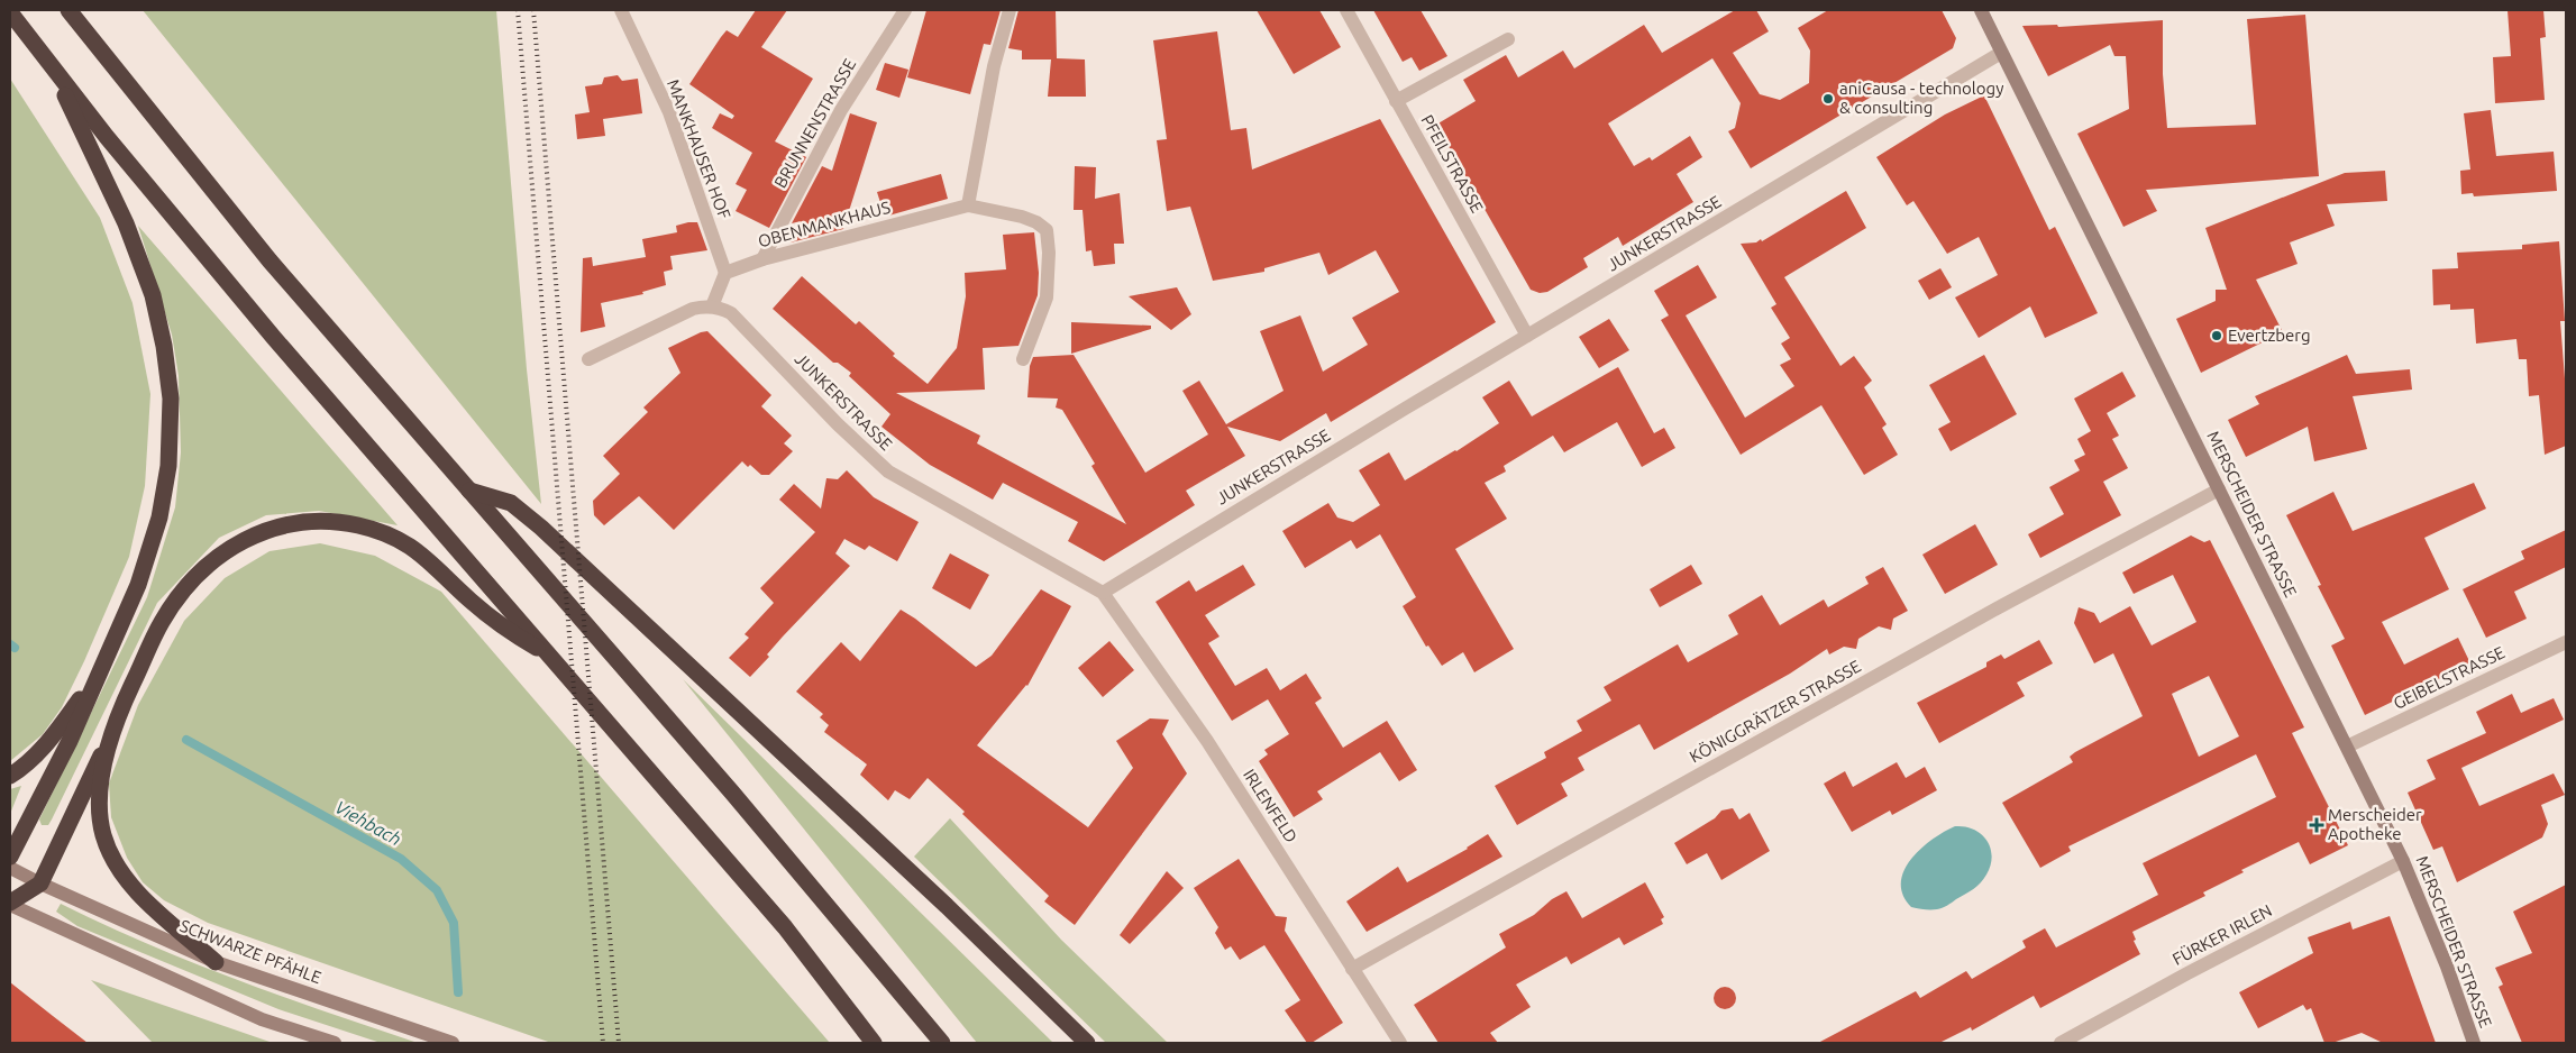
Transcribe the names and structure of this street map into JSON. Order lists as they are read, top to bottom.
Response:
{
  "streets": {
    "main road": ["MERSCHEIDER STRASSE", "SCHWARZE PFÄHLE"],
    "street": [
      "BRUNNENSTRASSE",
      "MANKHAUSER HOF",
      "PFEILSTRASSE",
      "OBENMANKHAUS",
      "JUNKERSTRASSE",
      "GEIBELSTRASSE",
      "KÖNIGGRÄTZER STRASSE",
      "IRLENFELD",
      "FÜRKER IRLEN"
    ]
  },
  "crossings": [
    ["BRUNNENSTRASSE", "OBENMANKHAUS"],
    ["MANKHAUSER HOF", "OBENMANKHAUS"],
    ["PFEILSTRASSE", "JUNKERSTRASSE"],
    ["JUNKERSTRASSE", "MERSCHEIDER STRASSE"],
    ["JUNKERSTRASSE", "IRLENFELD"],
    ["MERSCHEIDER STRASSE", "GEIBELSTRASSE"],
    ["MERSCHEIDER STRASSE", "KÖNIGGRÄTZER STRASSE"],
    ["MERSCHEIDER STRASSE", "FÜRKER IRLEN"],
    ["KÖNIGGRÄTZER STRASSE", "IRLENFELD"]
  ],
  "water": ["Viehbach"],
  "places": {
    "other": ["aniCausa - technology & consulting", "Evertzberg"],
    "health": ["Merscheider Apotheke"]
  }
}
